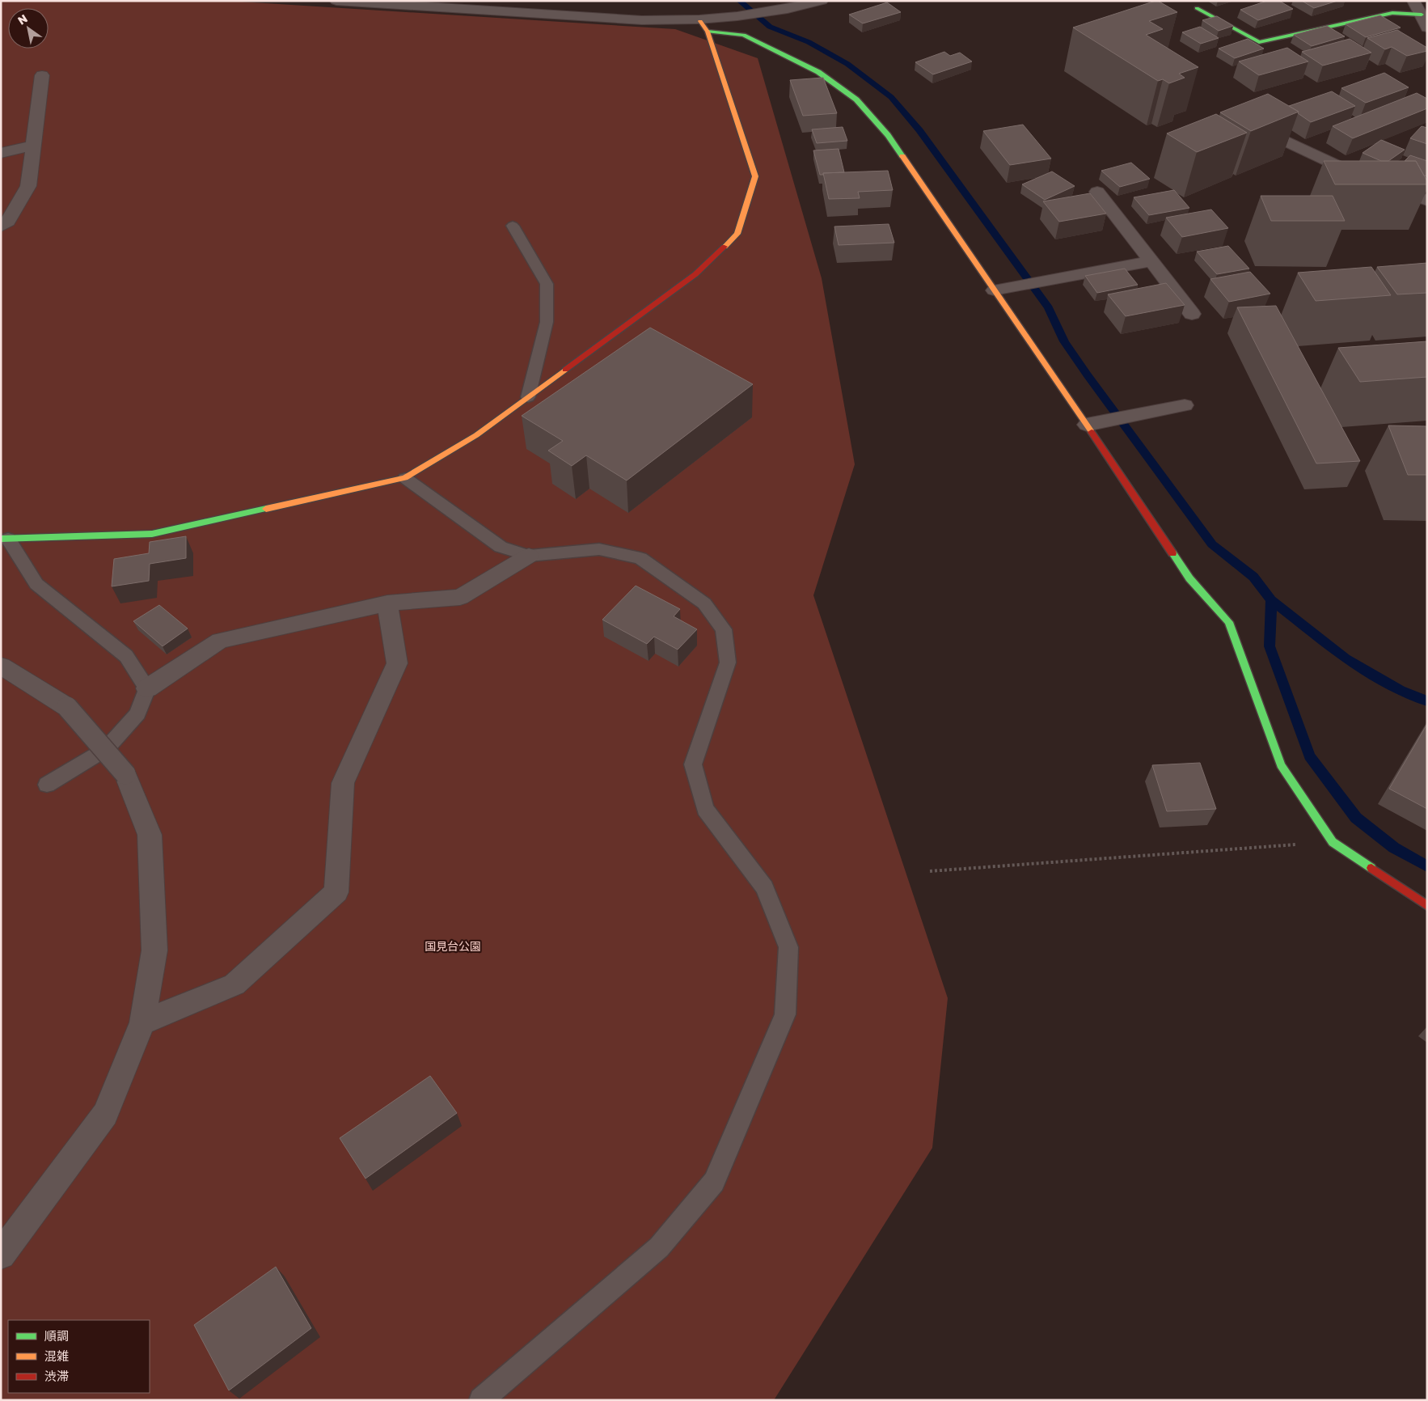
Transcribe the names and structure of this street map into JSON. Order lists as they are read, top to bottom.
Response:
{
  "parks": ["国見台公園"],
  "legend": ["順調", "混雑", "渋滞"],
  "north": "top left"
}
